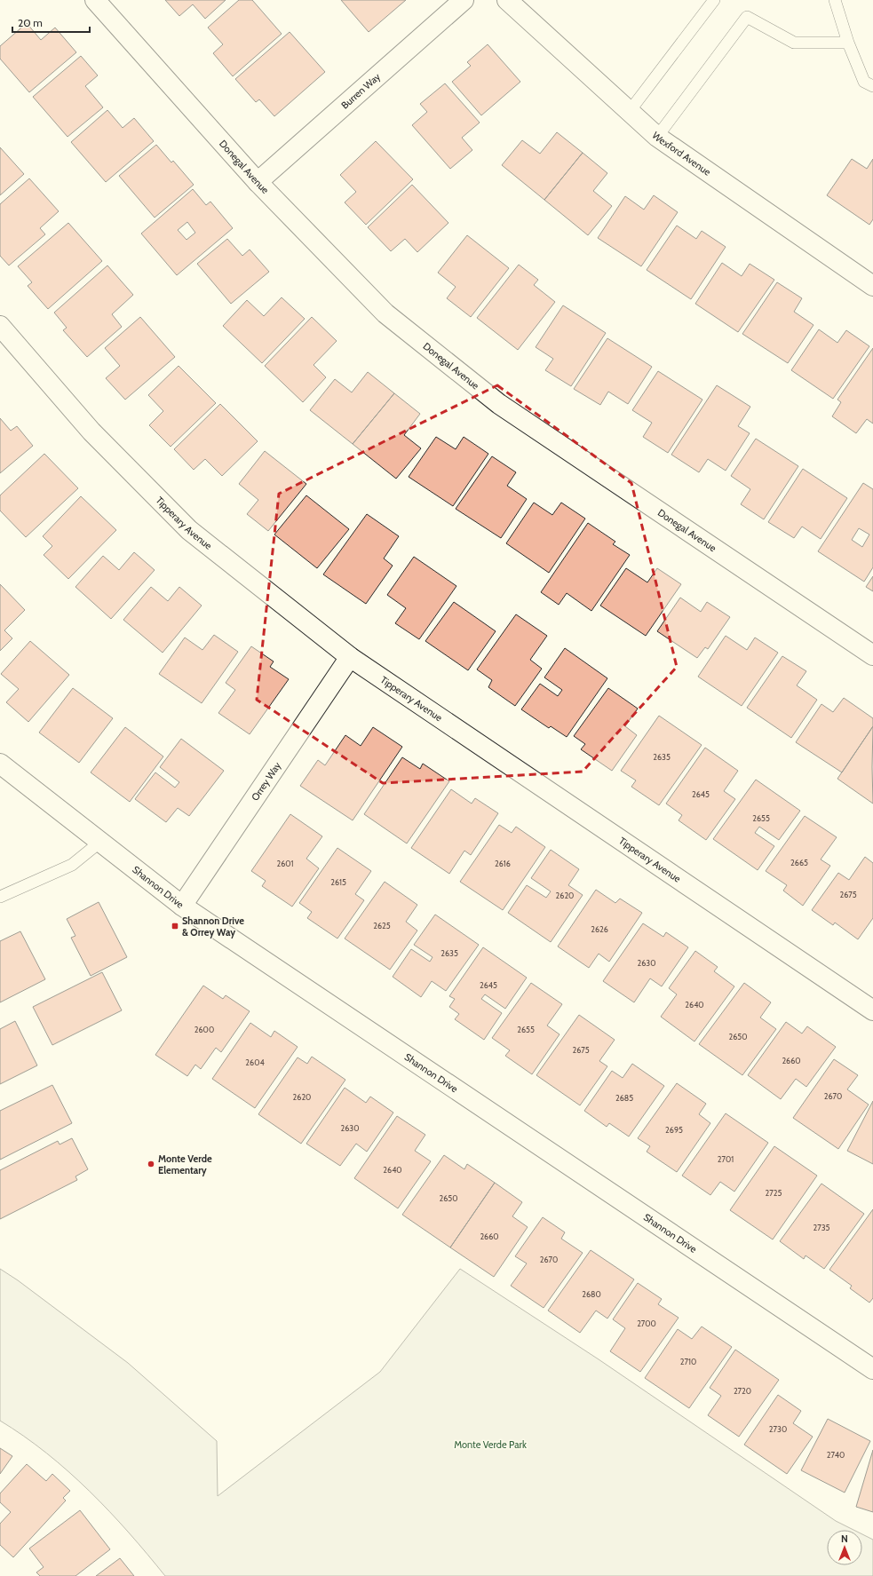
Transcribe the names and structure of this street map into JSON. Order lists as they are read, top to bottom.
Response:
{
  "streets": {
    "street": [
      "Burren Way",
      "Wexford Avenue",
      "Donegal Avenue",
      "Tipperary Avenue",
      "Orrey Way",
      "Shannon Drive"
    ]
  },
  "crossings": [
    ["Burren Way", "Donegal Avenue"],
    ["Tipperary Avenue", "Orrey Way"],
    ["Orrey Way", "Shannon Drive"]
  ],
  "parks": ["Monte Verde Park"],
  "places": {
    "transit": ["Shannon Drive & Orrey Way"],
    "other": ["Monte Verde Elementary"]
  },
  "house_numbers": [
    "2635",
    "2645",
    "2655",
    "2665",
    "2601",
    "2616",
    "2615",
    "2675",
    "2620",
    "2625",
    "2626",
    "2635",
    "2630",
    "2645",
    "2640",
    "2600",
    "2655",
    "2650",
    "2675",
    "2660",
    "2604",
    "2670",
    "2620",
    "2685",
    "2630",
    "2695",
    "2701",
    "2640",
    "2725",
    "2650",
    "2735",
    "2660",
    "2670",
    "2680",
    "2700",
    "2710",
    "2720",
    "2730",
    "2740"
  ],
  "scale_bar": "20 m",
  "north": "top"
}
